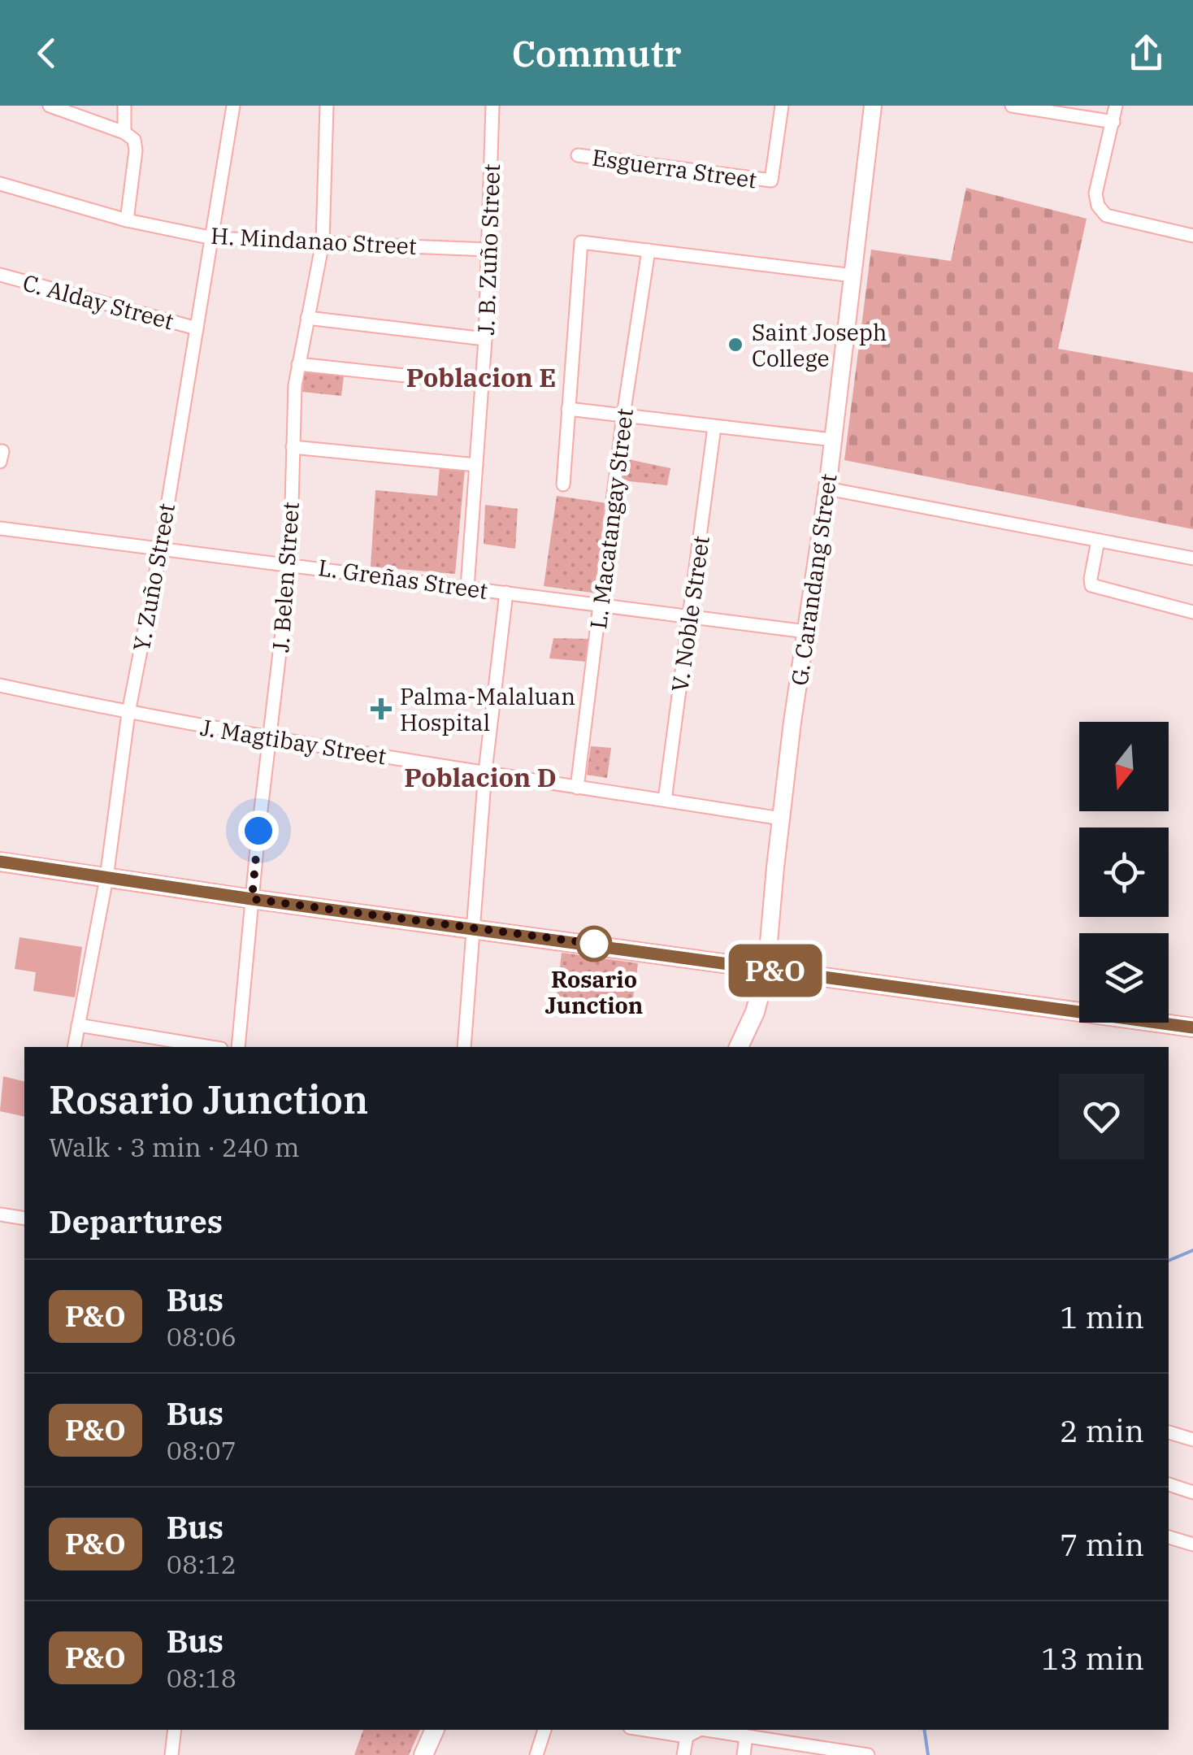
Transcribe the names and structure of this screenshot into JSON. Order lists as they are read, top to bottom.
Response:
{
  "streets": {
    "main road": ["G. Carandang Street"],
    "street": [
      "Esguerra Street",
      "H. Mindanao Street",
      "J. B. Zuño Street",
      "C. Alday Street",
      "L. Macatangay Street",
      "Y. Zuño Street",
      "J. Belen Street",
      "L. Greñas Street",
      "V. Noble Street",
      "J. Magtibay Street"
    ]
  },
  "crossings": [
    ["H. Mindanao Street", "J. B. Zuño Street"],
    ["H. Mindanao Street", "Y. Zuño Street"],
    ["H. Mindanao Street", "J. Belen Street"],
    ["J. B. Zuño Street", "L. Greñas Street"],
    ["C. Alday Street", "Y. Zuño Street"],
    ["L. Macatangay Street", "L. Greñas Street"],
    ["L. Macatangay Street", "J. Magtibay Street"],
    ["Y. Zuño Street", "L. Greñas Street"],
    ["Y. Zuño Street", "J. Magtibay Street"],
    ["J. Belen Street", "L. Greñas Street"],
    ["J. Belen Street", "J. Magtibay Street"],
    ["L. Greñas Street", "G. Carandang Street"],
    ["L. Greñas Street", "V. Noble Street"],
    ["G. Carandang Street", "J. Magtibay Street"],
    ["V. Noble Street", "J. Magtibay Street"]
  ],
  "districts": ["Poblacion E", "Poblacion D"],
  "places": {
    "other": ["Saint Joseph College", "Rosario Junction"],
    "health": ["Palma-Malaluan Hospital"]
  },
  "lines": ["bus line P&O"],
  "north": "bottom",
  "page": {
    "header": "Commutr",
    "on_map": "P&O",
    "heading": [
      ["Rosario Junction", "Walk · 3 min · 240 m"],
      "Departures"
    ],
    "list": [
      {
        "mark": "P&O",
        "name": "Bus",
        "note": "08:06",
        "value": "1 min"
      },
      {
        "mark": "P&O",
        "name": "Bus",
        "note": "08:07",
        "value": "2 min"
      },
      {
        "mark": "P&O",
        "name": "Bus",
        "note": "08:12",
        "value": "7 min"
      },
      {
        "mark": "P&O",
        "name": "Bus",
        "note": "08:18",
        "value": "13 min"
      }
    ]
  }
}
